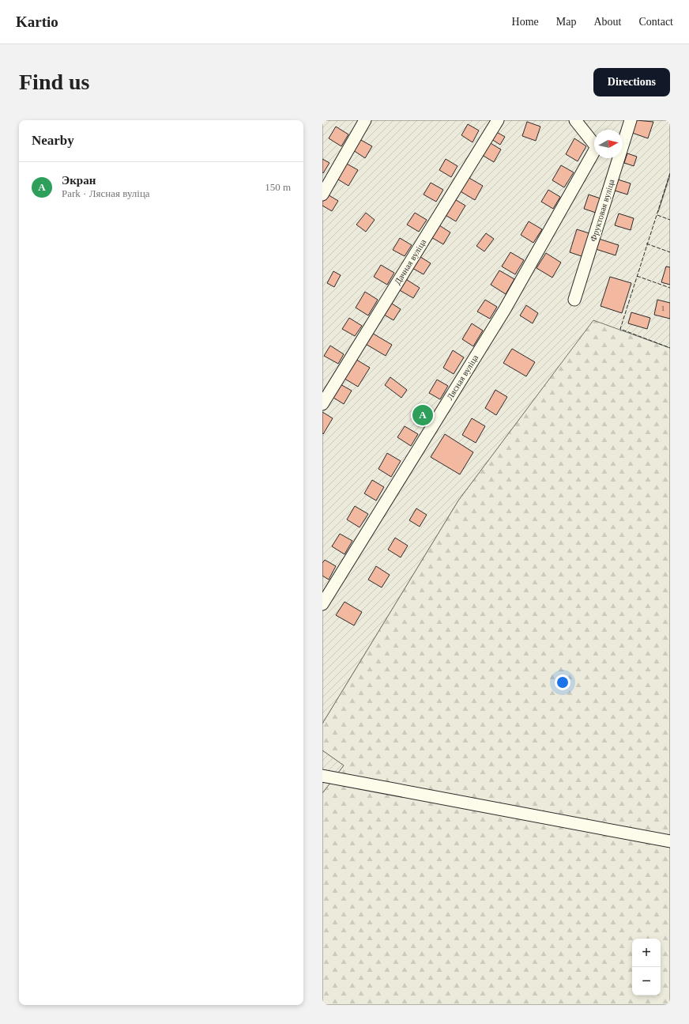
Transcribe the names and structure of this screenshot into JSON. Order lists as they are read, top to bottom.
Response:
{
  "streets": {
    "street": ["Фруктовая вуліца", "Дачная вуліца", "Лясная вуліца"]
  },
  "house_numbers": ["1"],
  "north": "right",
  "page": {
    "header": "Kartio",
    "nav": [
      "Home",
      "Map",
      "About",
      "Contact"
    ],
    "buttons": "Directions",
    "title": "Find us",
    "heading": "Nearby",
    "list": [
      {
        "mark": "A",
        "name": "Экран",
        "note": "Park · Лясная вуліца",
        "value": "150 m"
      }
    ],
    "pins": "A",
    "map_buttons": ["+", "−"]
  }
}
